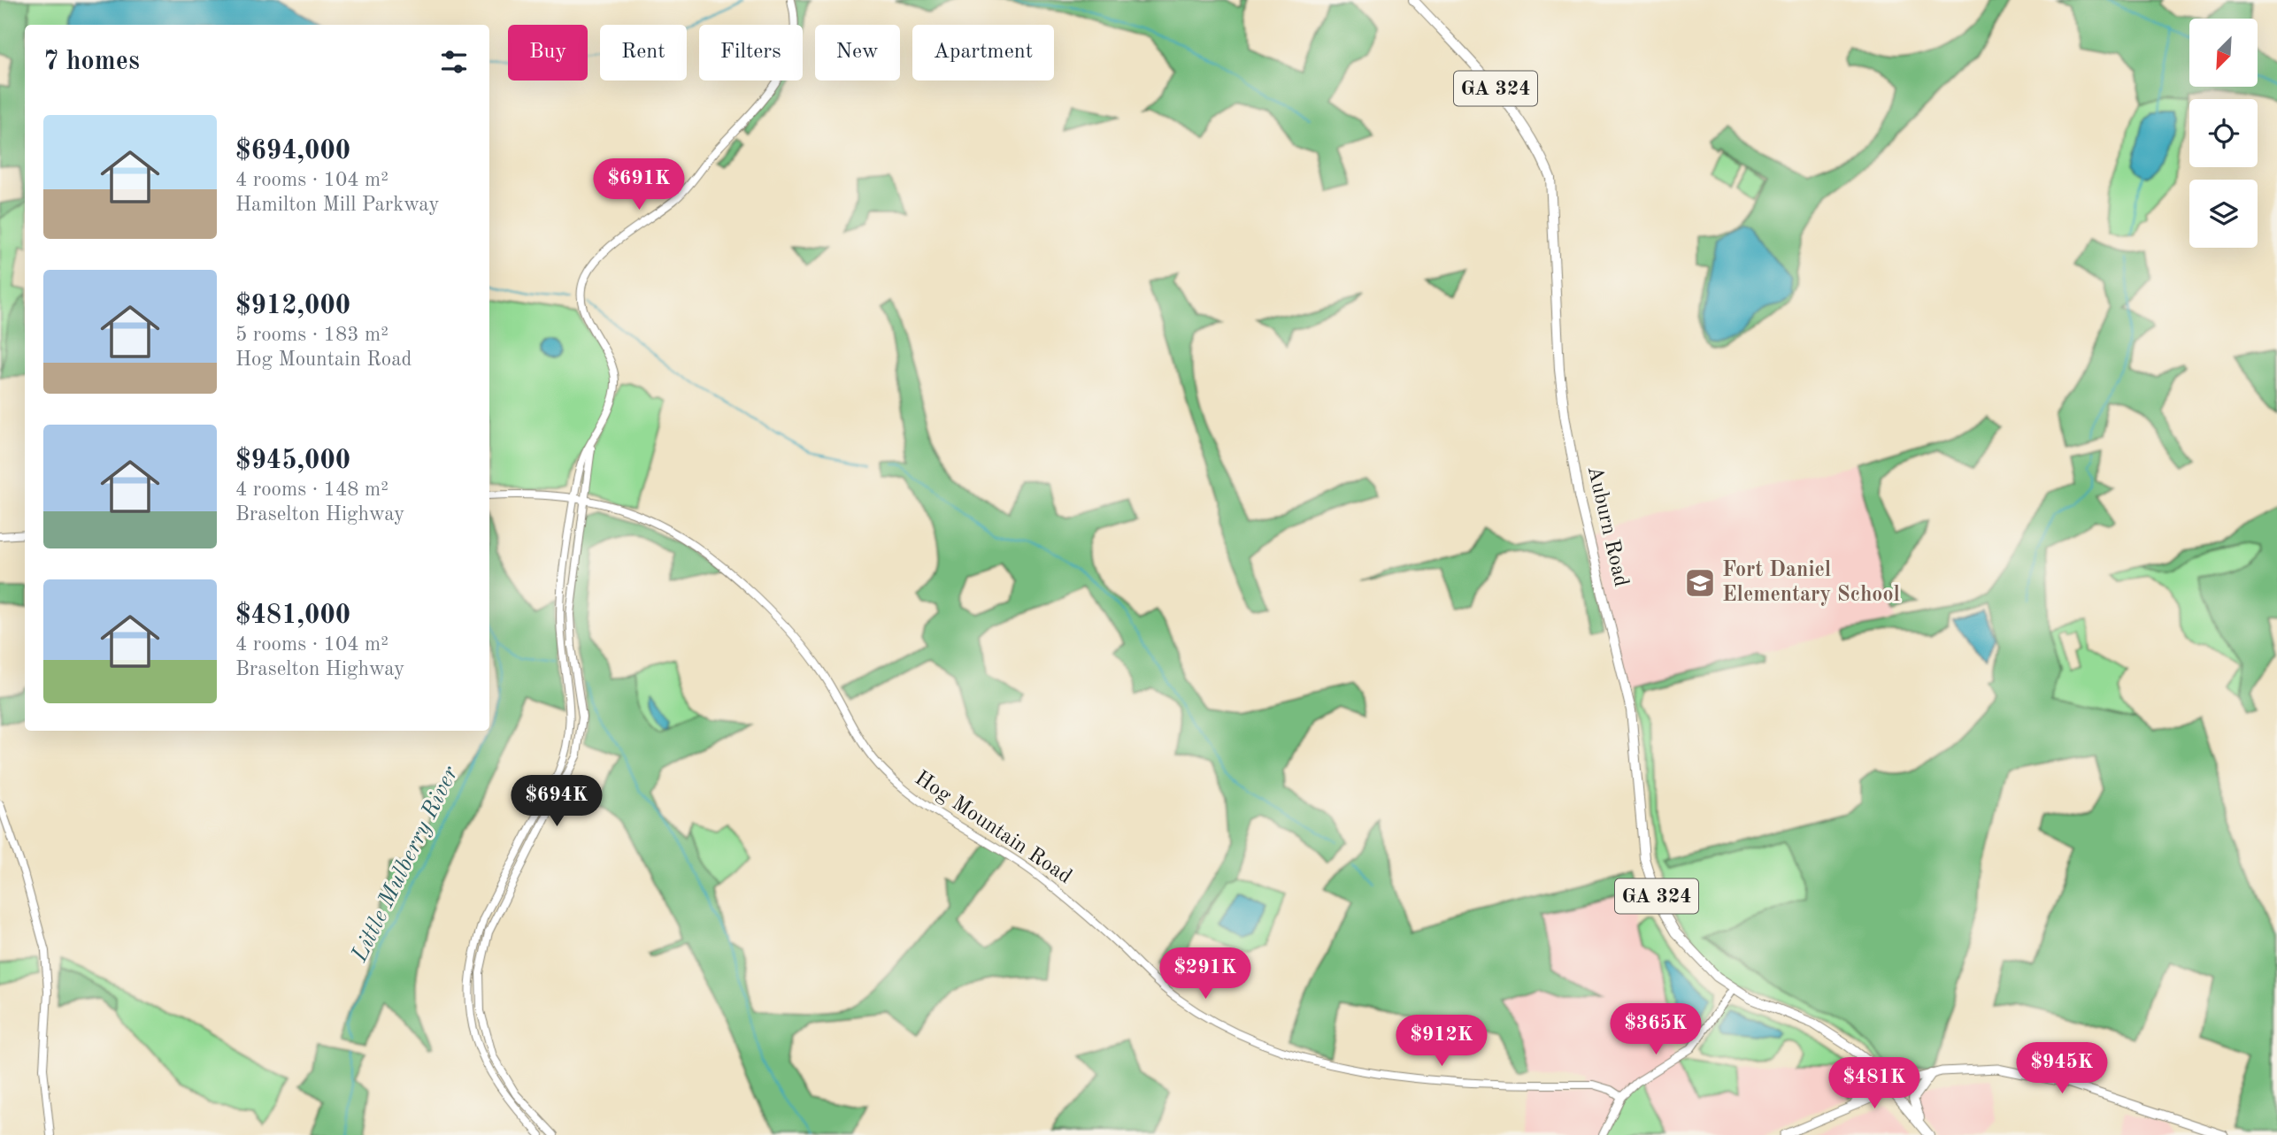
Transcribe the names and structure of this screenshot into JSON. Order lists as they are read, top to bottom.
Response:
{
  "streets": {
    "main road": ["GA 324", "Auburn Road"],
    "street": ["Hog Mountain Road"]
  },
  "water": ["Little Mulberry River"],
  "places": {
    "school or university": ["Fort Daniel Elementary School"]
  },
  "north": "bottom left",
  "page": {
    "chip": [
      "Buy",
      "Rent",
      "Filters",
      "New",
      "Apartment"
    ],
    "heading": "7 homes",
    "list": [
      {
        "name": "$694,000",
        "note": "4 rooms · 104 m² · Hamilton Mill Parkway"
      },
      {
        "name": "$912,000",
        "note": "5 rooms · 183 m² · Hog Mountain Road"
      },
      {
        "name": "$945,000",
        "note": "4 rooms · 148 m² · Braselton Highway"
      },
      {
        "name": "$481,000",
        "note": "4 rooms · 104 m² · Braselton Highway"
      }
    ],
    "price": [
      "$691K",
      "$694K",
      "$291K",
      "$365K",
      "$912K",
      "$945K",
      "$481K"
    ]
  }
}
